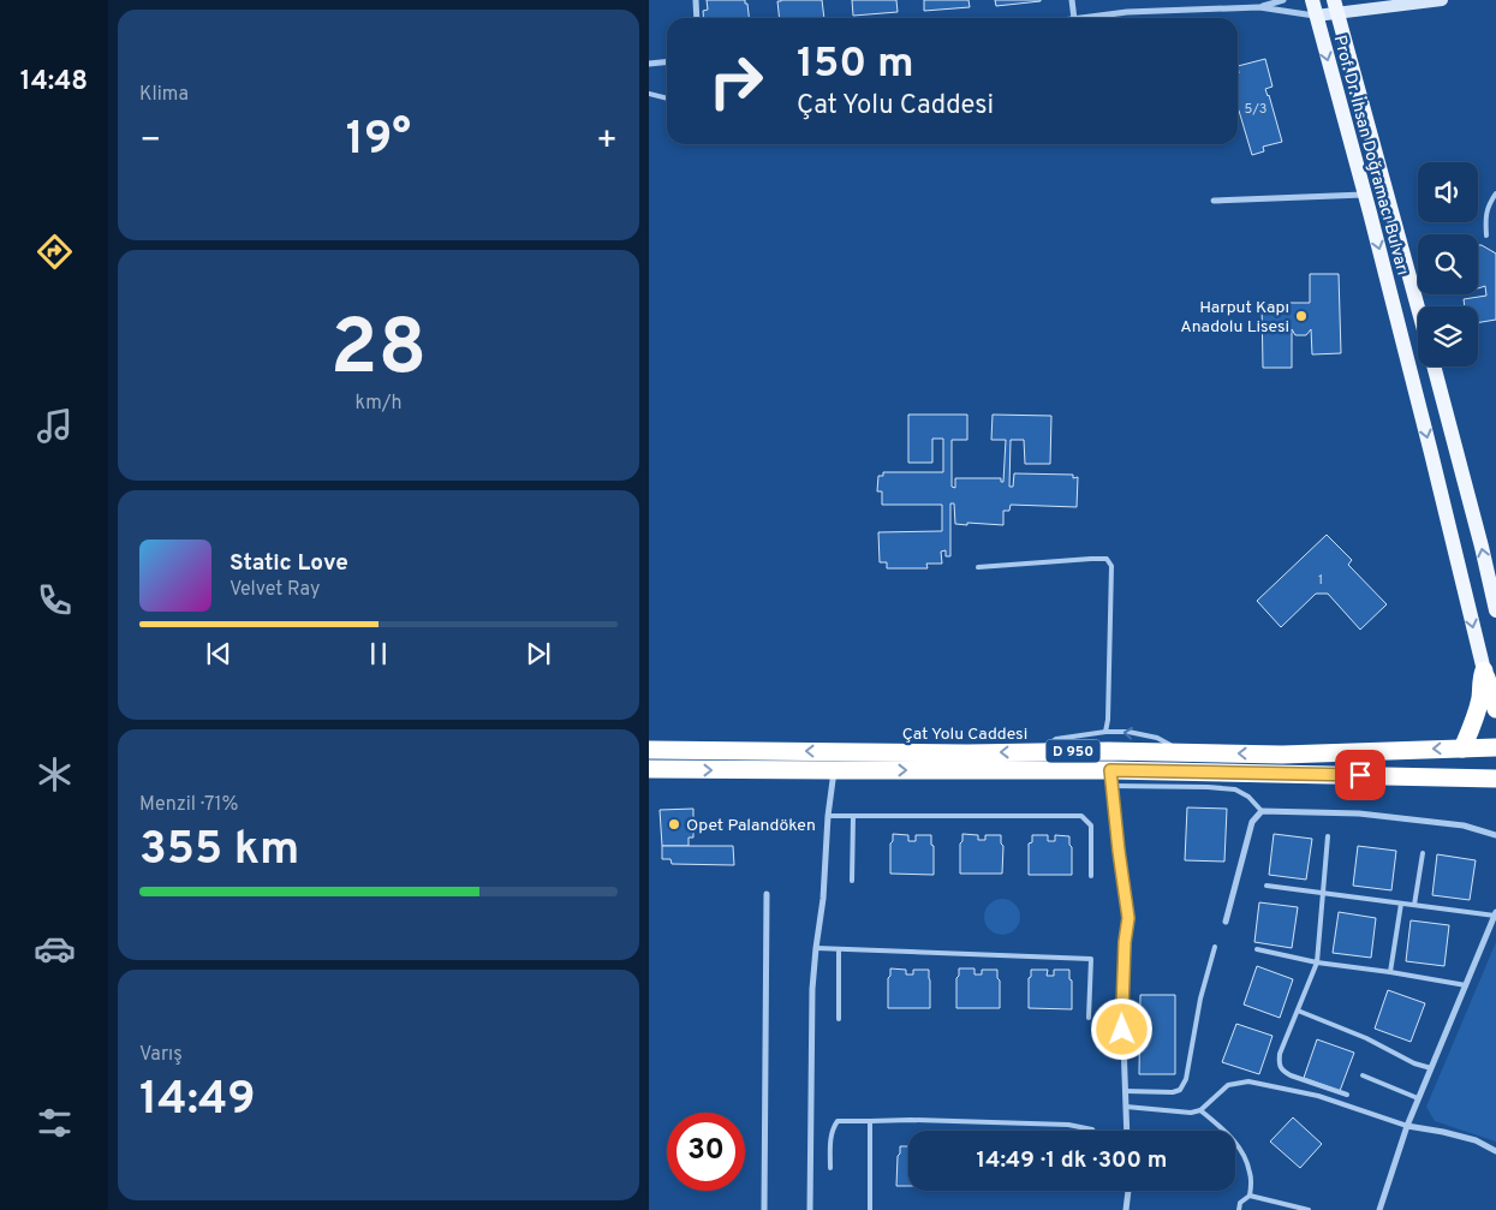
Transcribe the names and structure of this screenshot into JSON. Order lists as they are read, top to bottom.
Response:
{
  "streets": {
    "highway": ["Çat Yolu Caddesi", "D 950"],
    "main road": ["Prof. Dr. İhsan Doğramacı Bulvarı"]
  },
  "places": ["Harput Kapı Anadolu Lisesi", "Opet Palandöken"],
  "house_numbers": ["5/3", "1"],
  "page": {
    "tabs": "14:48",
    "tile": [
      "Klima",
      ["28", "km/h"],
      ["Menzil · 71%", "355 km"],
      ["Varış", "14:49"]
    ],
    "turn": ["150 m", "Çat Yolu Caddesi"],
    "heat": ["−", "19°", "+"],
    "song": ["Static Love", "Velvet Ray"],
    "limit": "30",
    "trip": "14:49 · 1 dk · 300 m"
  }
}
